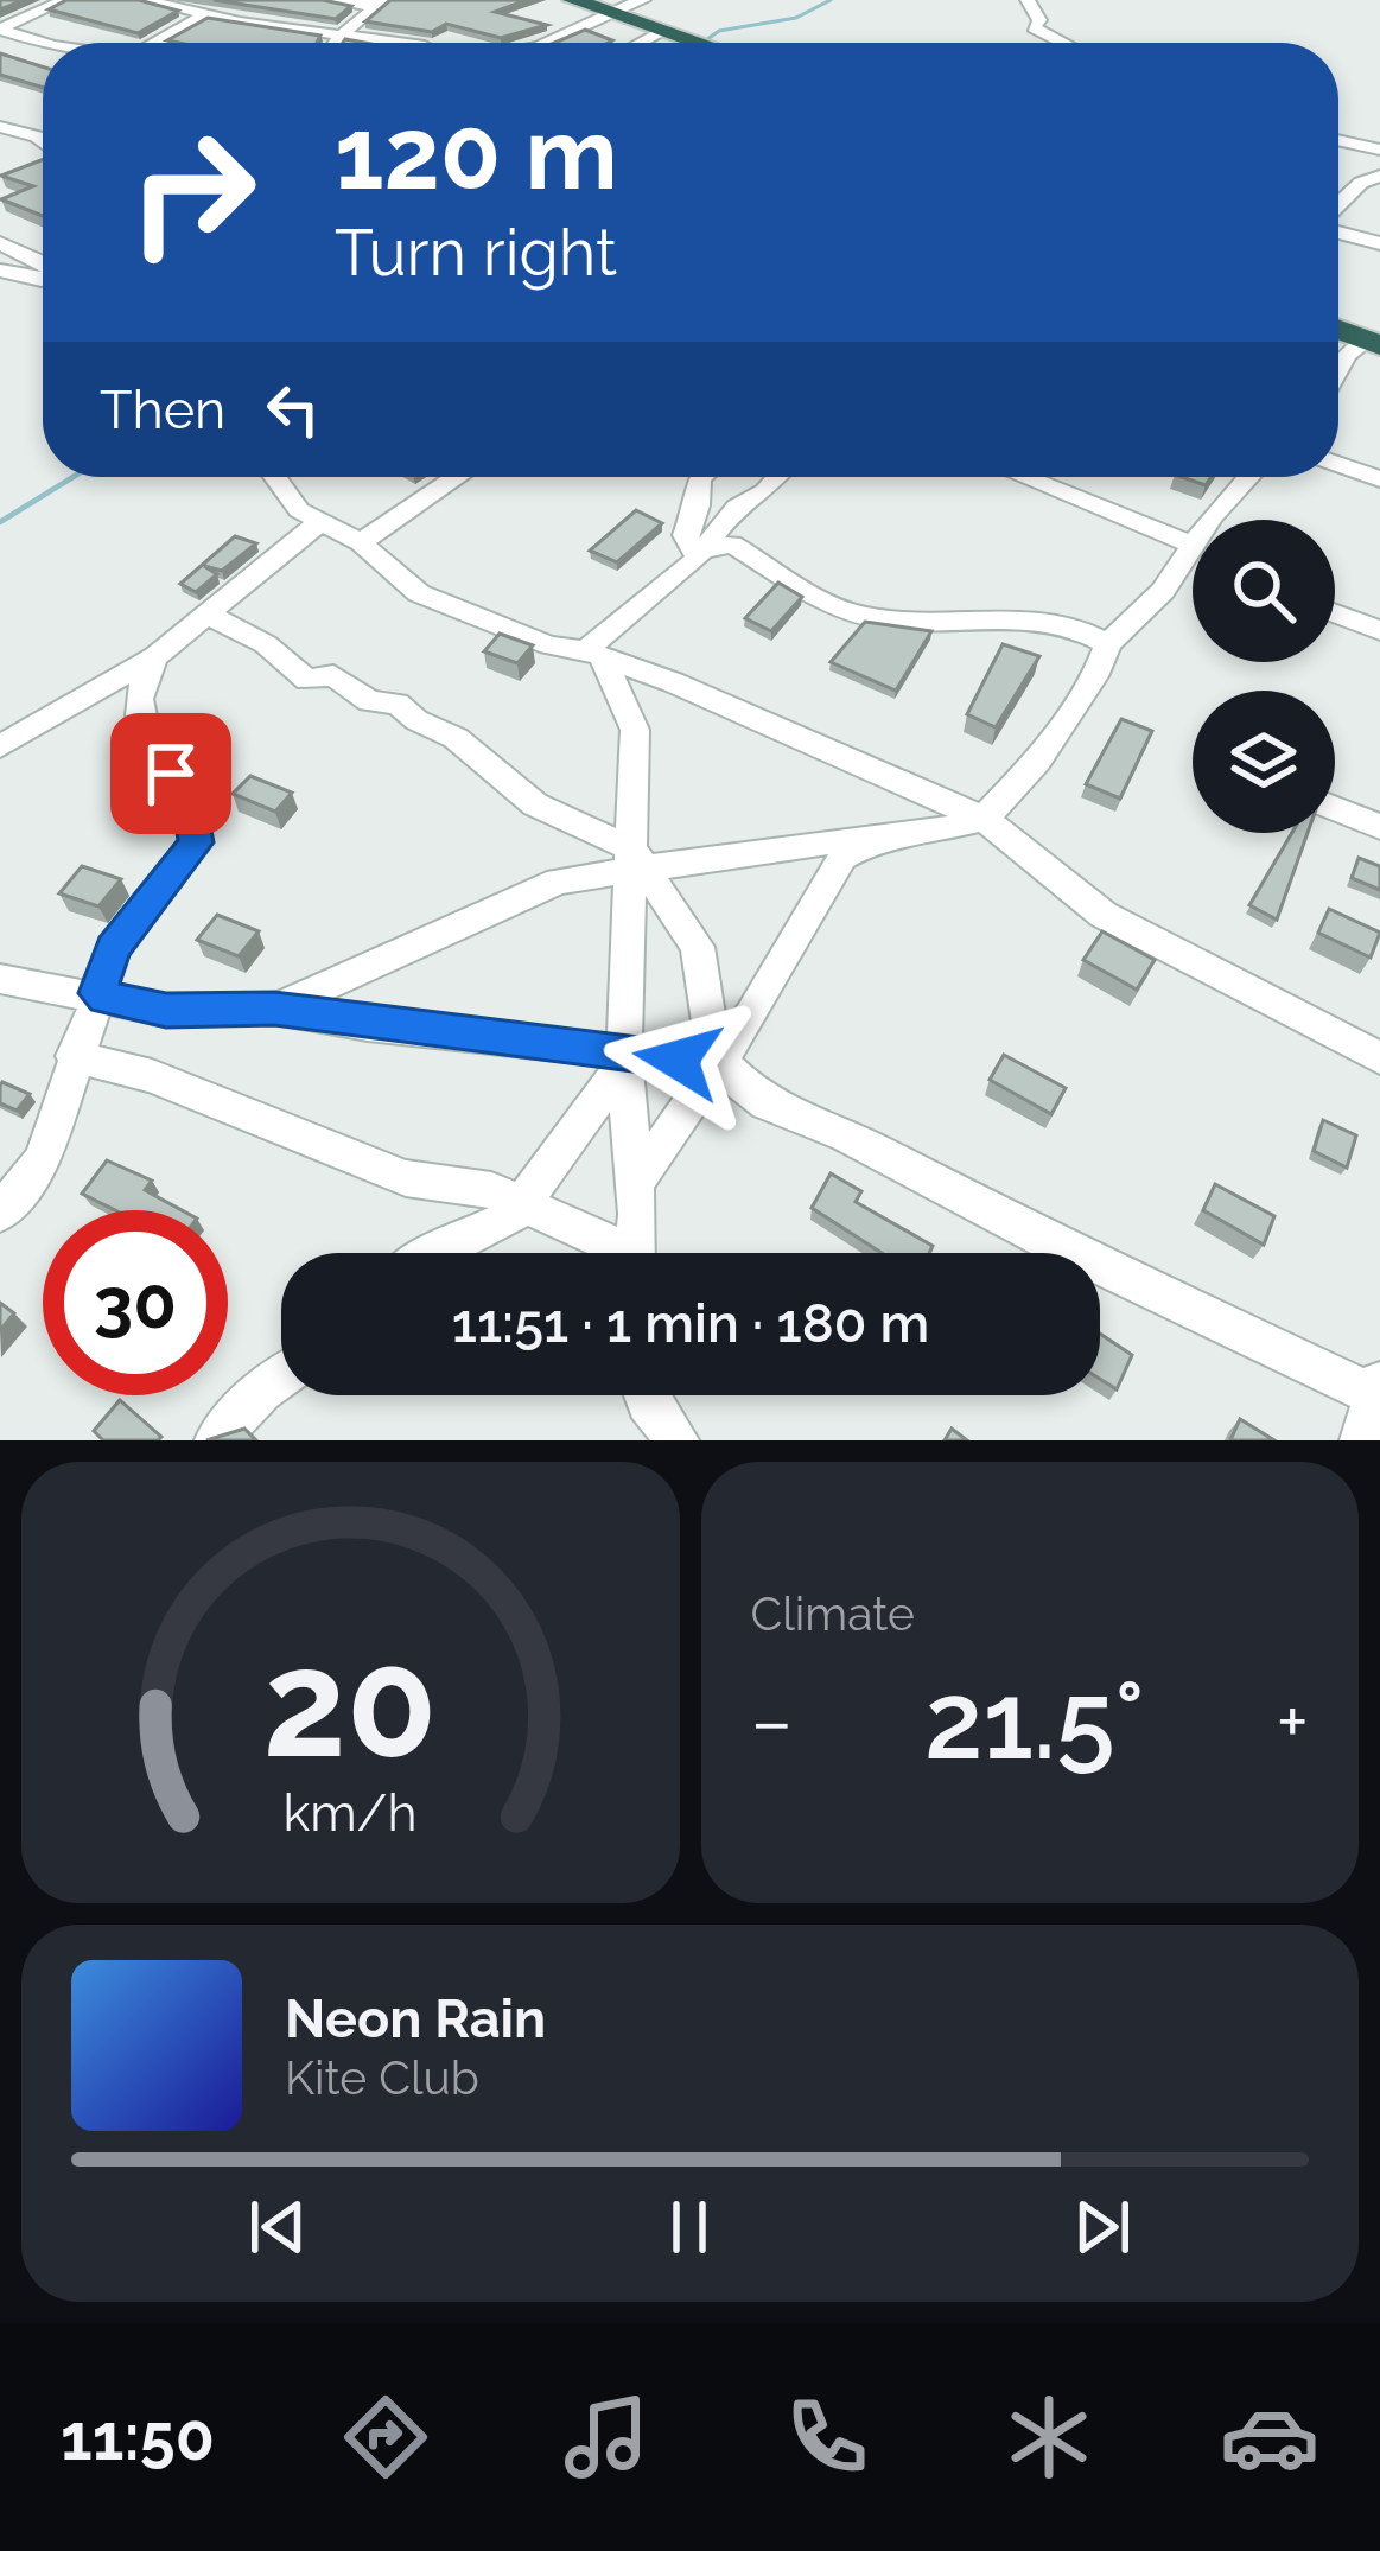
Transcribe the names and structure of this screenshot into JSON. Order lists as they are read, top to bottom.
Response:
{
  "page": {
    "turn": ["120 m", "Turn right"],
    "then": "Then",
    "limit": "30",
    "trip": "11:51 · 1 min · 180 m",
    "tile": "Climate",
    "heat": ["−", "21.5°", "+"],
    "song": ["Neon Rain", "Kite Club"],
    "tabs": "11:50",
    "gauge": ["20", "km/h"]
  }
}
